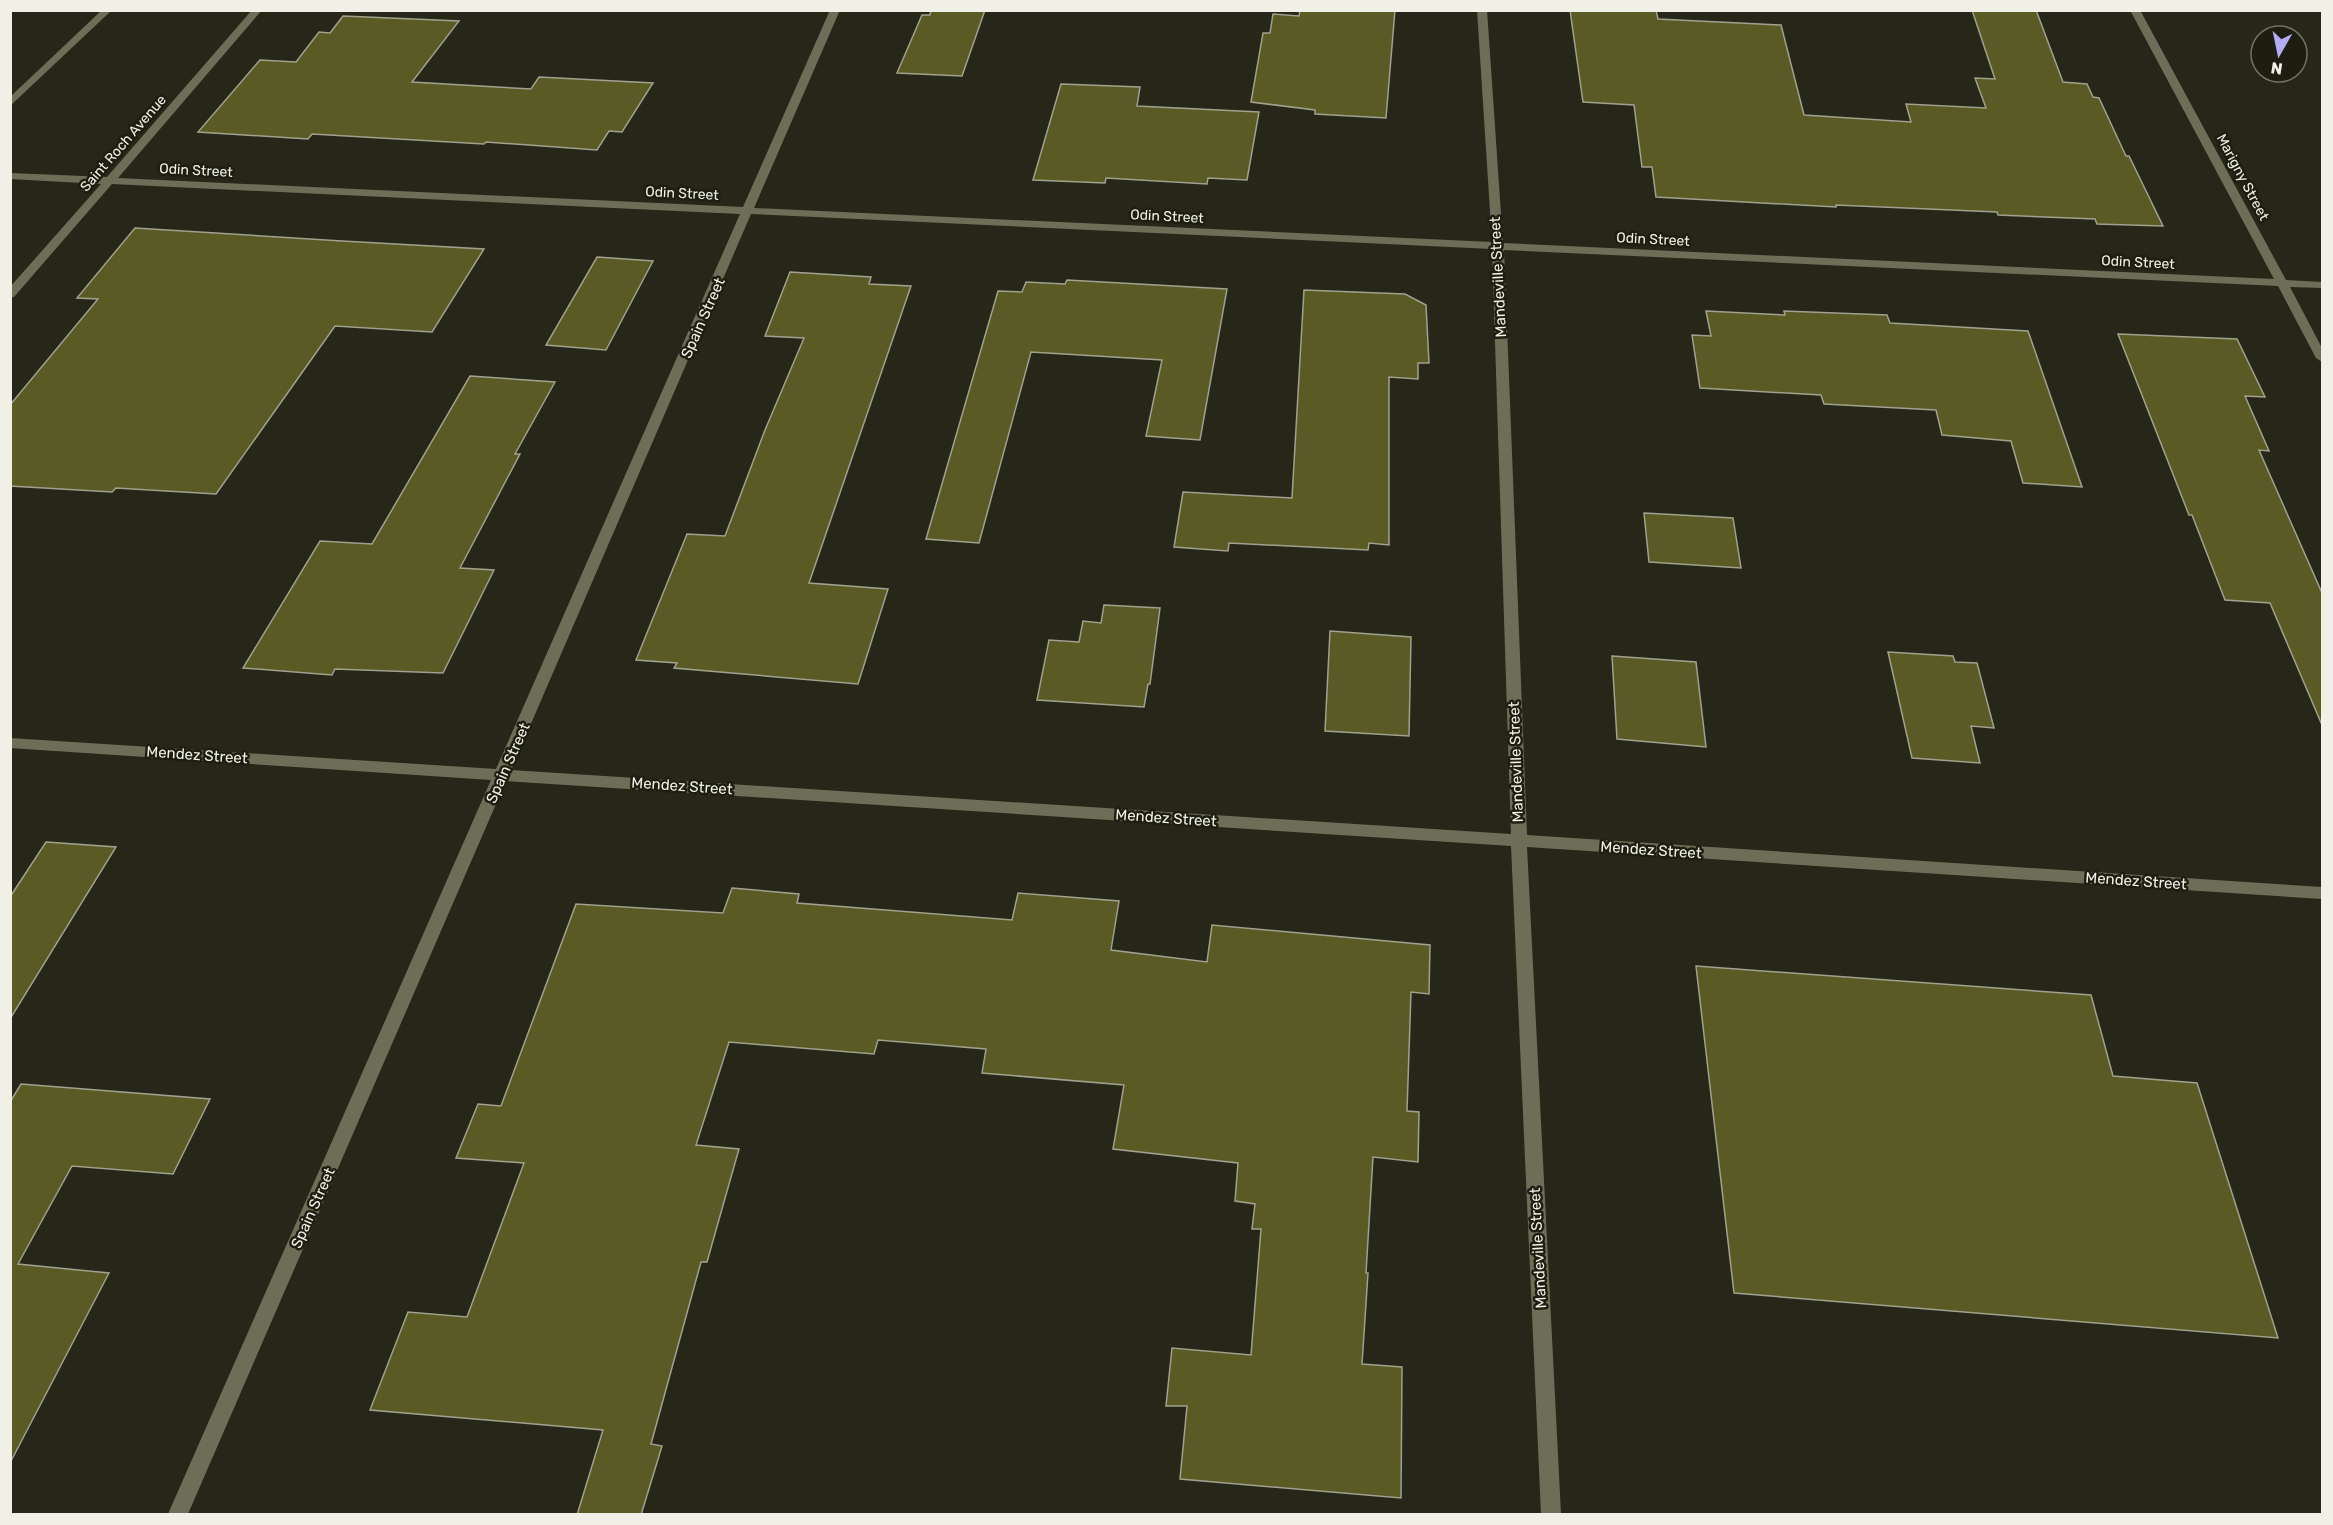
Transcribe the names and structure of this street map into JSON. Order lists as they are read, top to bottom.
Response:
{
  "streets": {
    "street": [
      "Saint Roch Avenue",
      "Odin Street",
      "Marigny Street",
      "Mandeville Street",
      "Spain Street",
      "Mendez Street"
    ]
  },
  "crossings": [
    ["Saint Roch Avenue", "Odin Street"],
    ["Odin Street", "Marigny Street"],
    ["Odin Street", "Mandeville Street"],
    ["Odin Street", "Spain Street"],
    ["Mandeville Street", "Mendez Street"],
    ["Spain Street", "Mendez Street"]
  ],
  "north": "bottom"
}
